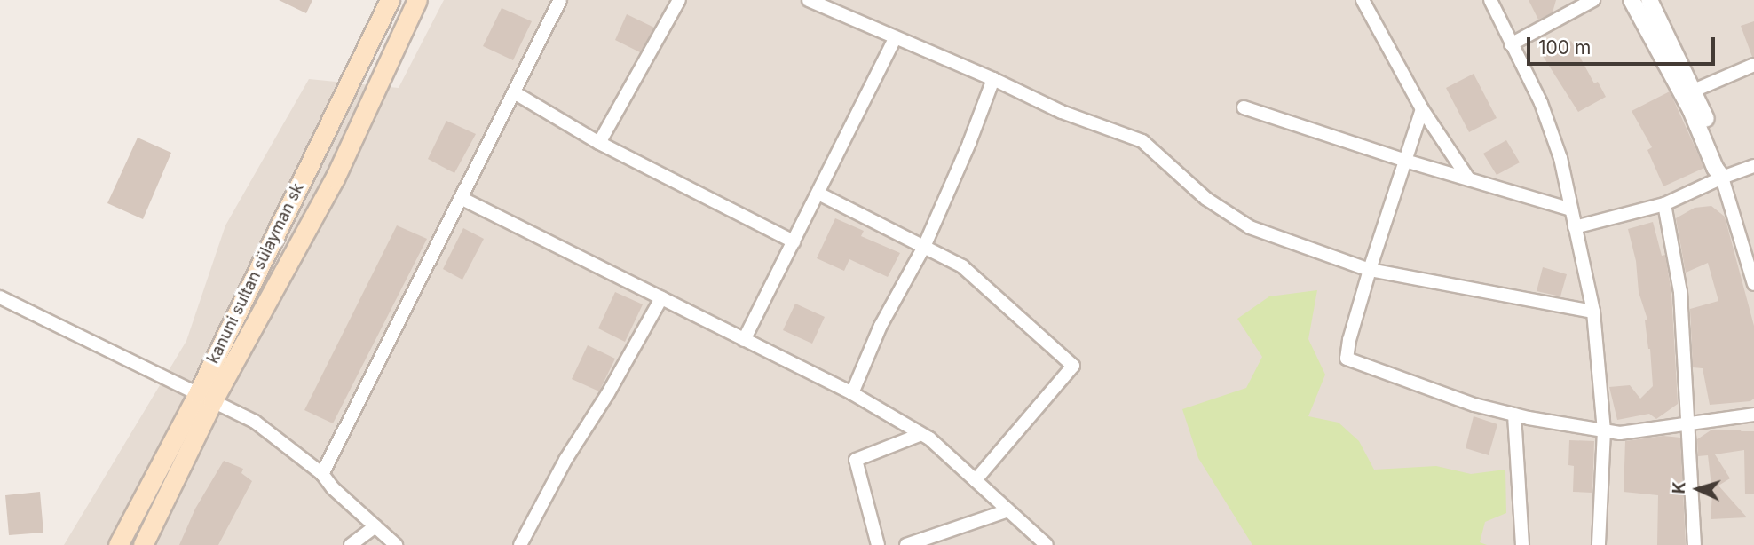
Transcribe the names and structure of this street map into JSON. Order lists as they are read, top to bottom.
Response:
{
  "streets": {
    "main road": ["kanuni sultan sülayman sk"]
  },
  "scale_bar": "100 m",
  "north": "left"
}
